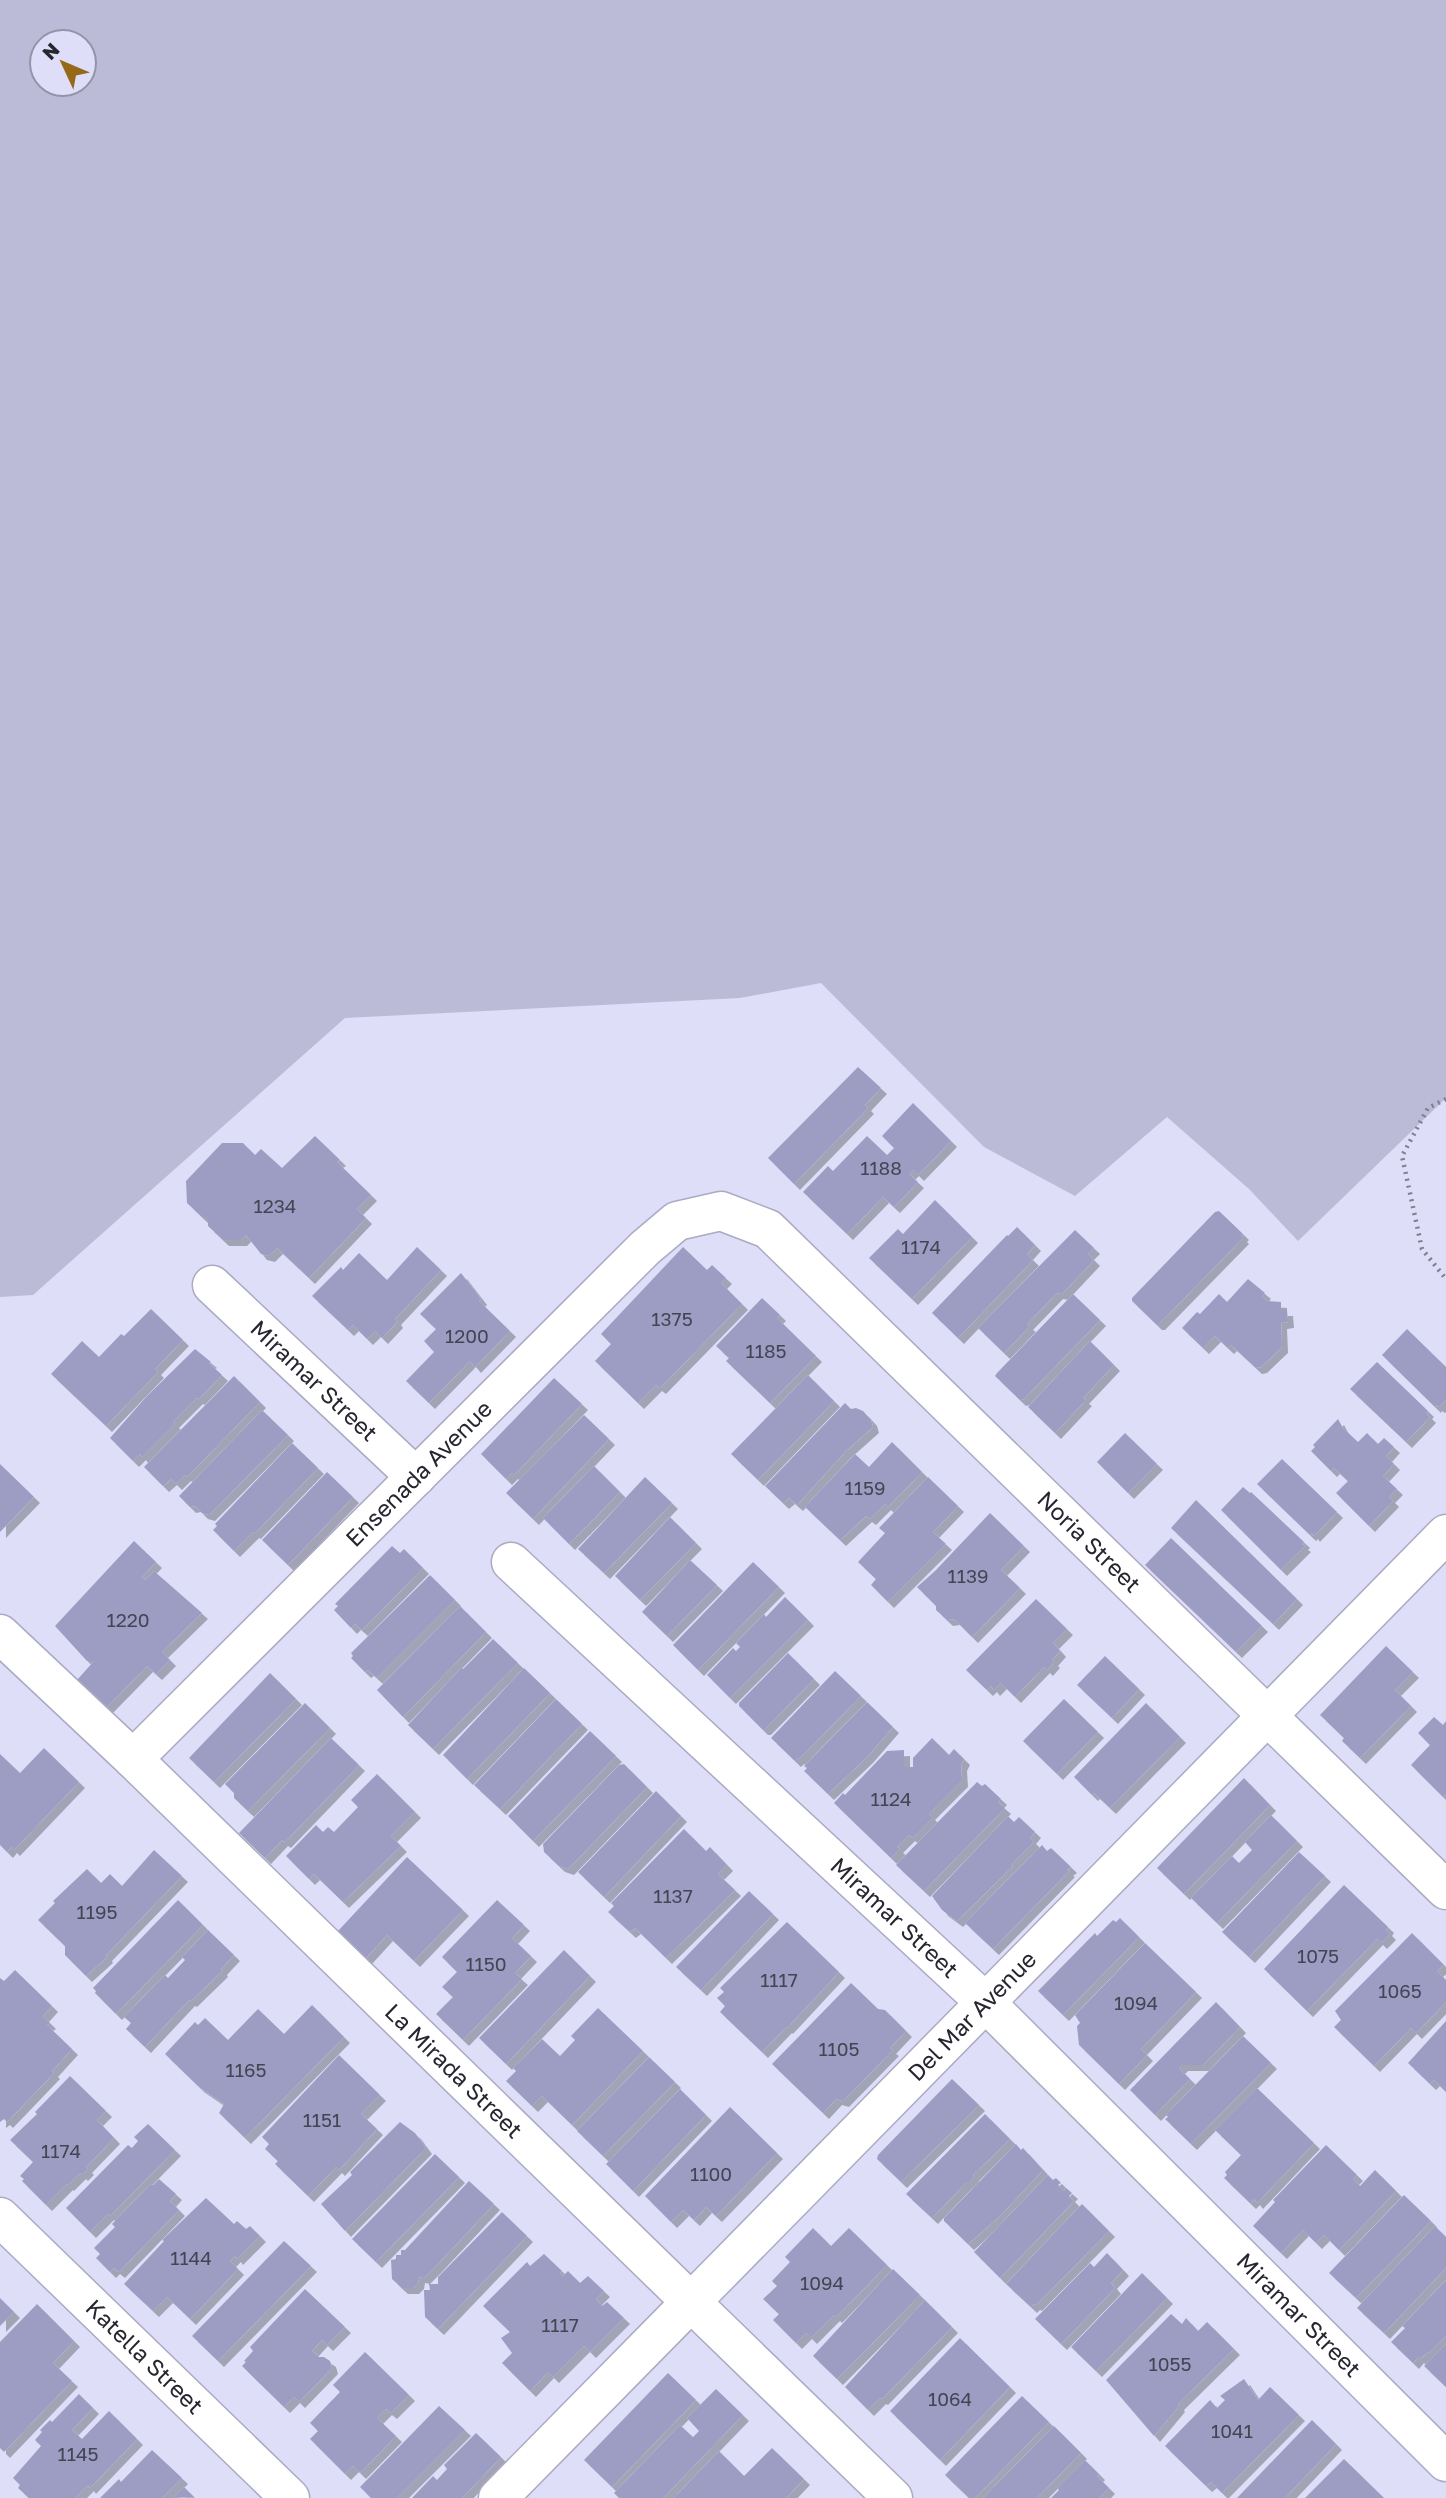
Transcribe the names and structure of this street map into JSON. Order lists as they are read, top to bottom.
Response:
{
  "streets": {
    "street": [
      "Miramar Street",
      "Ensenada Avenue",
      "Noria Street",
      "Del Mar Avenue",
      "La Mirada Street",
      "Katella Street"
    ]
  },
  "crossings": [
    ["Miramar Street", "Ensenada Avenue"],
    ["Miramar Street", "Del Mar Avenue"],
    ["Ensenada Avenue", "Noria Street"],
    ["Ensenada Avenue", "La Mirada Street"],
    ["Noria Street", "Del Mar Avenue"],
    ["Del Mar Avenue", "La Mirada Street"]
  ],
  "house_numbers": [
    "1188",
    "1234",
    "1174",
    "1375",
    "1200",
    "1185",
    "1159",
    "1139",
    "1220",
    "1124",
    "1137",
    "1195",
    "1075",
    "1150",
    "1117",
    "1065",
    "1094",
    "1105",
    "1165",
    "1151",
    "1174",
    "1100",
    "1144",
    "1094",
    "1117",
    "1055",
    "1064",
    "1041",
    "1145"
  ],
  "north": "top left"
}
